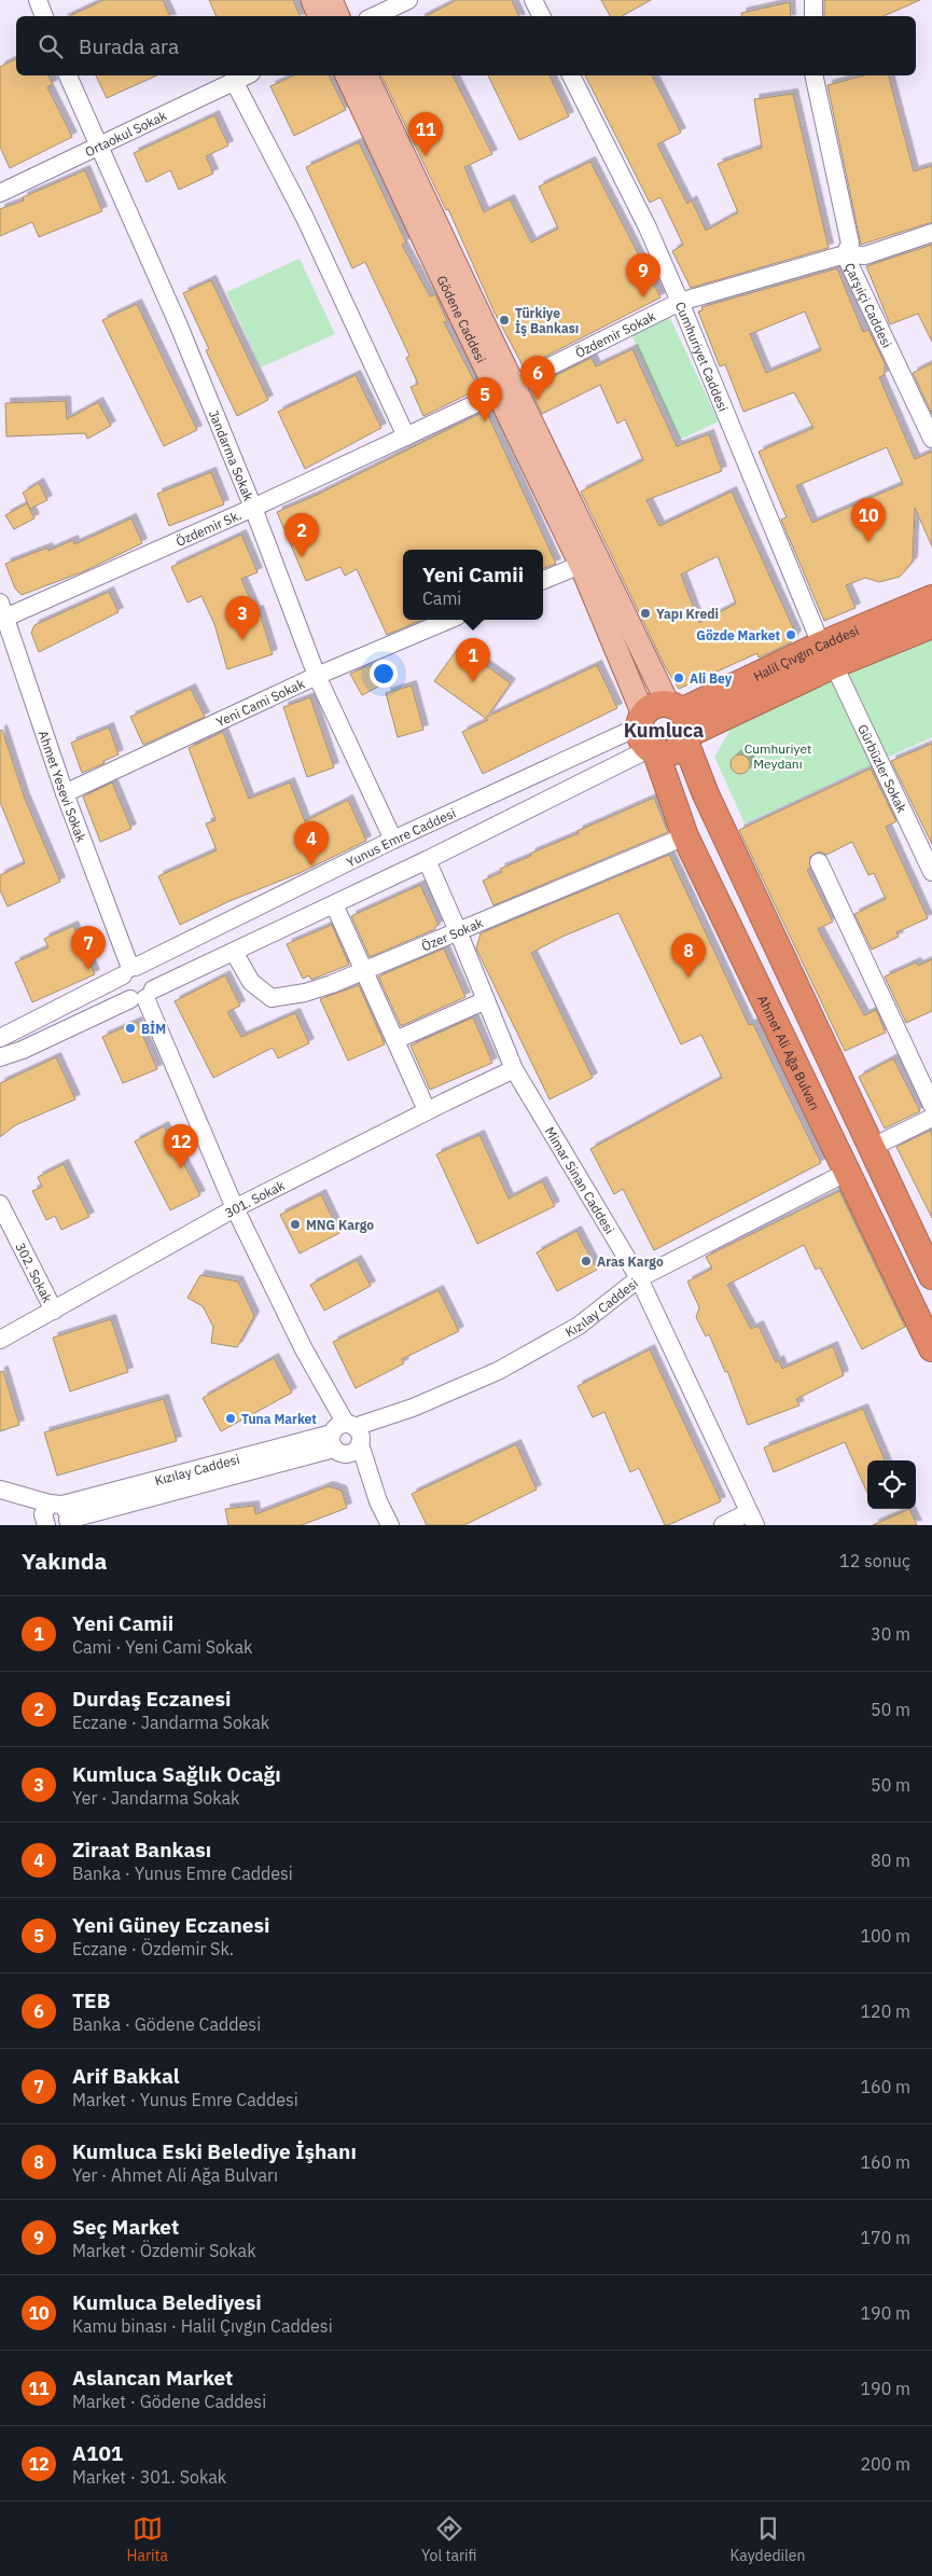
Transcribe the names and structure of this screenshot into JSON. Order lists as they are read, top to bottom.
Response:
{
  "streets": {
    "highway": ["Halil Çıvgın Caddesi", "Ahmet Ali Ağa Bulvarı"],
    "main road": ["Gödene Caddesi"],
    "street": [
      "Ortaokul Sokak",
      "Çarşıiçi Caddesi",
      "Özdemir Sokak",
      "Cumhuriyet Caddesi",
      "Jandarma Sokak",
      "Özdemir Sk.",
      "Yeni Cami Sokak",
      "Gürbüzler Sokak",
      "Ahmet Yesevi Sokak",
      "Yunus Emre Caddesi",
      "Özer Sokak",
      "Mimar Sinan Caddesi",
      "301. Sokak",
      "302. Sokak",
      "Kızılay Caddesi"
    ]
  },
  "crossings": [
    ["Ortaokul Sokak", "Jandarma Sokak"],
    ["Çarşıiçi Caddesi", "Özdemir Sokak"],
    ["Gödene Caddesi", "Özdemir Sokak"],
    ["Gödene Caddesi", "Özdemir Sk."],
    ["Gödene Caddesi", "Halil Çıvgın Caddesi"],
    ["Gödene Caddesi", "Yunus Emre Caddesi"],
    ["Gödene Caddesi", "Ahmet Ali Ağa Bulvarı"],
    ["Özdemir Sokak", "Cumhuriyet Caddesi"],
    ["Özdemir Sokak", "Özdemir Sk."],
    ["Cumhuriyet Caddesi", "Halil Çıvgın Caddesi"],
    ["Cumhuriyet Caddesi", "Gürbüzler Sokak"],
    ["Jandarma Sokak", "Özdemir Sk."],
    ["Jandarma Sokak", "Yeni Cami Sokak"],
    ["Jandarma Sokak", "Yunus Emre Caddesi"],
    ["Özdemir Sk.", "Ahmet Yesevi Sokak"],
    ["Halil Çıvgın Caddesi", "Gürbüzler Sokak"],
    ["Yeni Cami Sokak", "Ahmet Yesevi Sokak"],
    ["Ahmet Yesevi Sokak", "Yunus Emre Caddesi"],
    ["Yunus Emre Caddesi", "Ahmet Ali Ağa Bulvarı"],
    ["Özer Sokak", "Ahmet Ali Ağa Bulvarı"],
    ["Özer Sokak", "Mimar Sinan Caddesi"],
    ["Ahmet Ali Ağa Bulvarı", "Kızılay Caddesi"],
    ["Mimar Sinan Caddesi", "301. Sokak"],
    ["Mimar Sinan Caddesi", "Kızılay Caddesi"],
    ["301. Sokak", "302. Sokak"]
  ],
  "districts": ["Kumluca"],
  "parks": ["Cumhuriyet Meydanı"],
  "places": [
    "Türkiye İş Bankası",
    "Yapı Kredi",
    "Gözde Market",
    "Ali Bey",
    "BİM",
    "MNG Kargo",
    "Aras Kargo",
    "Tuna Market"
  ],
  "page": {
    "search": "Burada ara",
    "pins": [
      "11",
      "9",
      "6",
      "5",
      "10",
      "2",
      "3",
      "1",
      "4",
      "7",
      "8",
      "12"
    ],
    "popup": ["Yeni Camii", "Cami"],
    "heading": ["Yakında", "12 sonuç"],
    "list": [
      {
        "mark": "1",
        "name": "Yeni Camii",
        "note": "Cami · Yeni Cami Sokak",
        "value": "30 m"
      },
      {
        "mark": "2",
        "name": "Durdaş Eczanesi",
        "note": "Eczane · Jandarma Sokak",
        "value": "50 m"
      },
      {
        "mark": "3",
        "name": "Kumluca Sağlık Ocağı",
        "note": "Yer · Jandarma Sokak",
        "value": "50 m"
      },
      {
        "mark": "4",
        "name": "Ziraat Bankası",
        "note": "Banka · Yunus Emre Caddesi",
        "value": "80 m"
      },
      {
        "mark": "5",
        "name": "Yeni Güney Eczanesi",
        "note": "Eczane · Özdemir Sk.",
        "value": "100 m"
      },
      {
        "mark": "6",
        "name": "TEB",
        "note": "Banka · Gödene Caddesi",
        "value": "120 m"
      },
      {
        "mark": "7",
        "name": "Arif Bakkal",
        "note": "Market · Yunus Emre Caddesi",
        "value": "160 m"
      },
      {
        "mark": "8",
        "name": "Kumluca Eski Belediye İşhanı",
        "note": "Yer · Ahmet Ali Ağa Bulvarı",
        "value": "160 m"
      },
      {
        "mark": "9",
        "name": "Seç Market",
        "note": "Market · Özdemir Sokak",
        "value": "170 m"
      },
      {
        "mark": "10",
        "name": "Kumluca Belediyesi",
        "note": "Kamu binası · Halil Çıvgın Caddesi",
        "value": "190 m"
      },
      {
        "mark": "11",
        "name": "Aslancan Market",
        "note": "Market · Gödene Caddesi",
        "value": "190 m"
      },
      {
        "mark": "12",
        "name": "A101",
        "note": "Market · 301. Sokak",
        "value": "200 m"
      }
    ],
    "nav": ["Harita", "Yol tarifi", "Kaydedilen"]
  }
}
